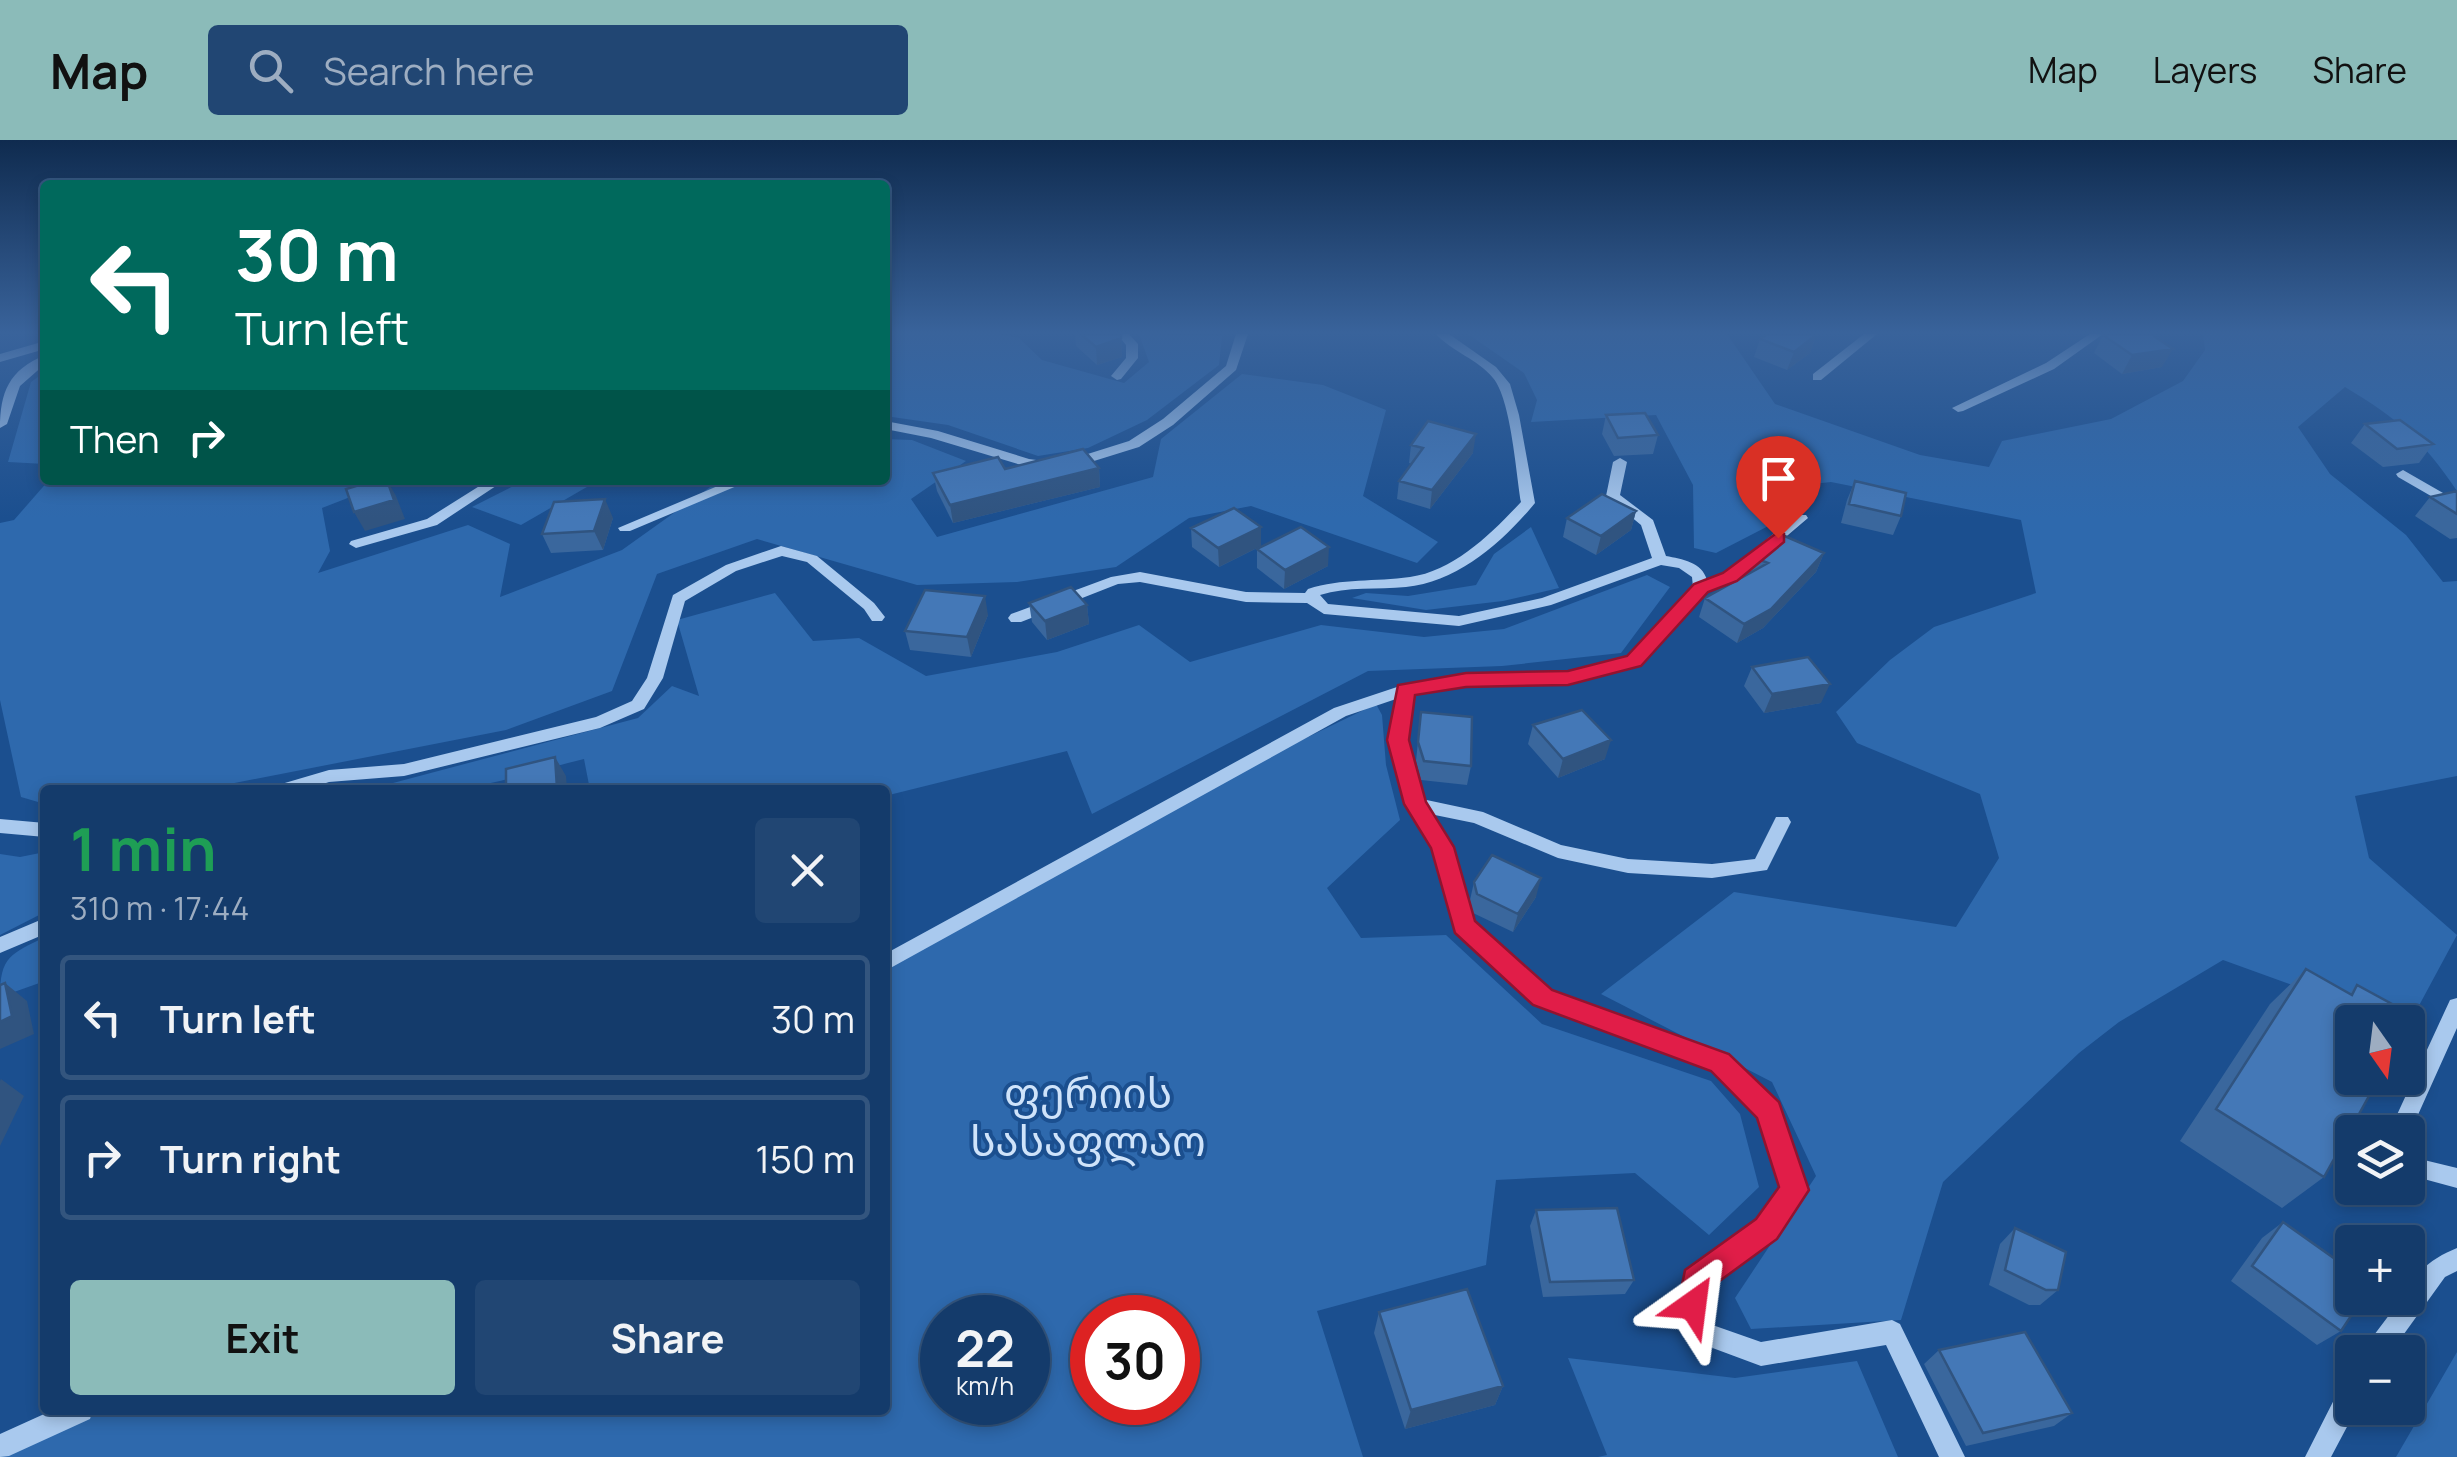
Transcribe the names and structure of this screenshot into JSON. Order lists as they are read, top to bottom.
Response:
{
  "parks": ["ფერიის სასაფლაო"],
  "north": "bottom",
  "page": {
    "header": "Map",
    "search": "Search here",
    "nav": ["Map", "Layers", "Share"],
    "turn": ["30 m", "Turn left"],
    "then": "Then",
    "heading": ["1 min", "310 m · 17:44"],
    "list": [
      {
        "name": "Turn left",
        "value": "30 m"
      },
      {
        "name": "Turn right",
        "value": "150 m"
      }
    ],
    "map_buttons": ["+", "−"],
    "buttons": ["Exit", "Share"],
    "speed": "22 km/h",
    "limit": "30"
  }
}
